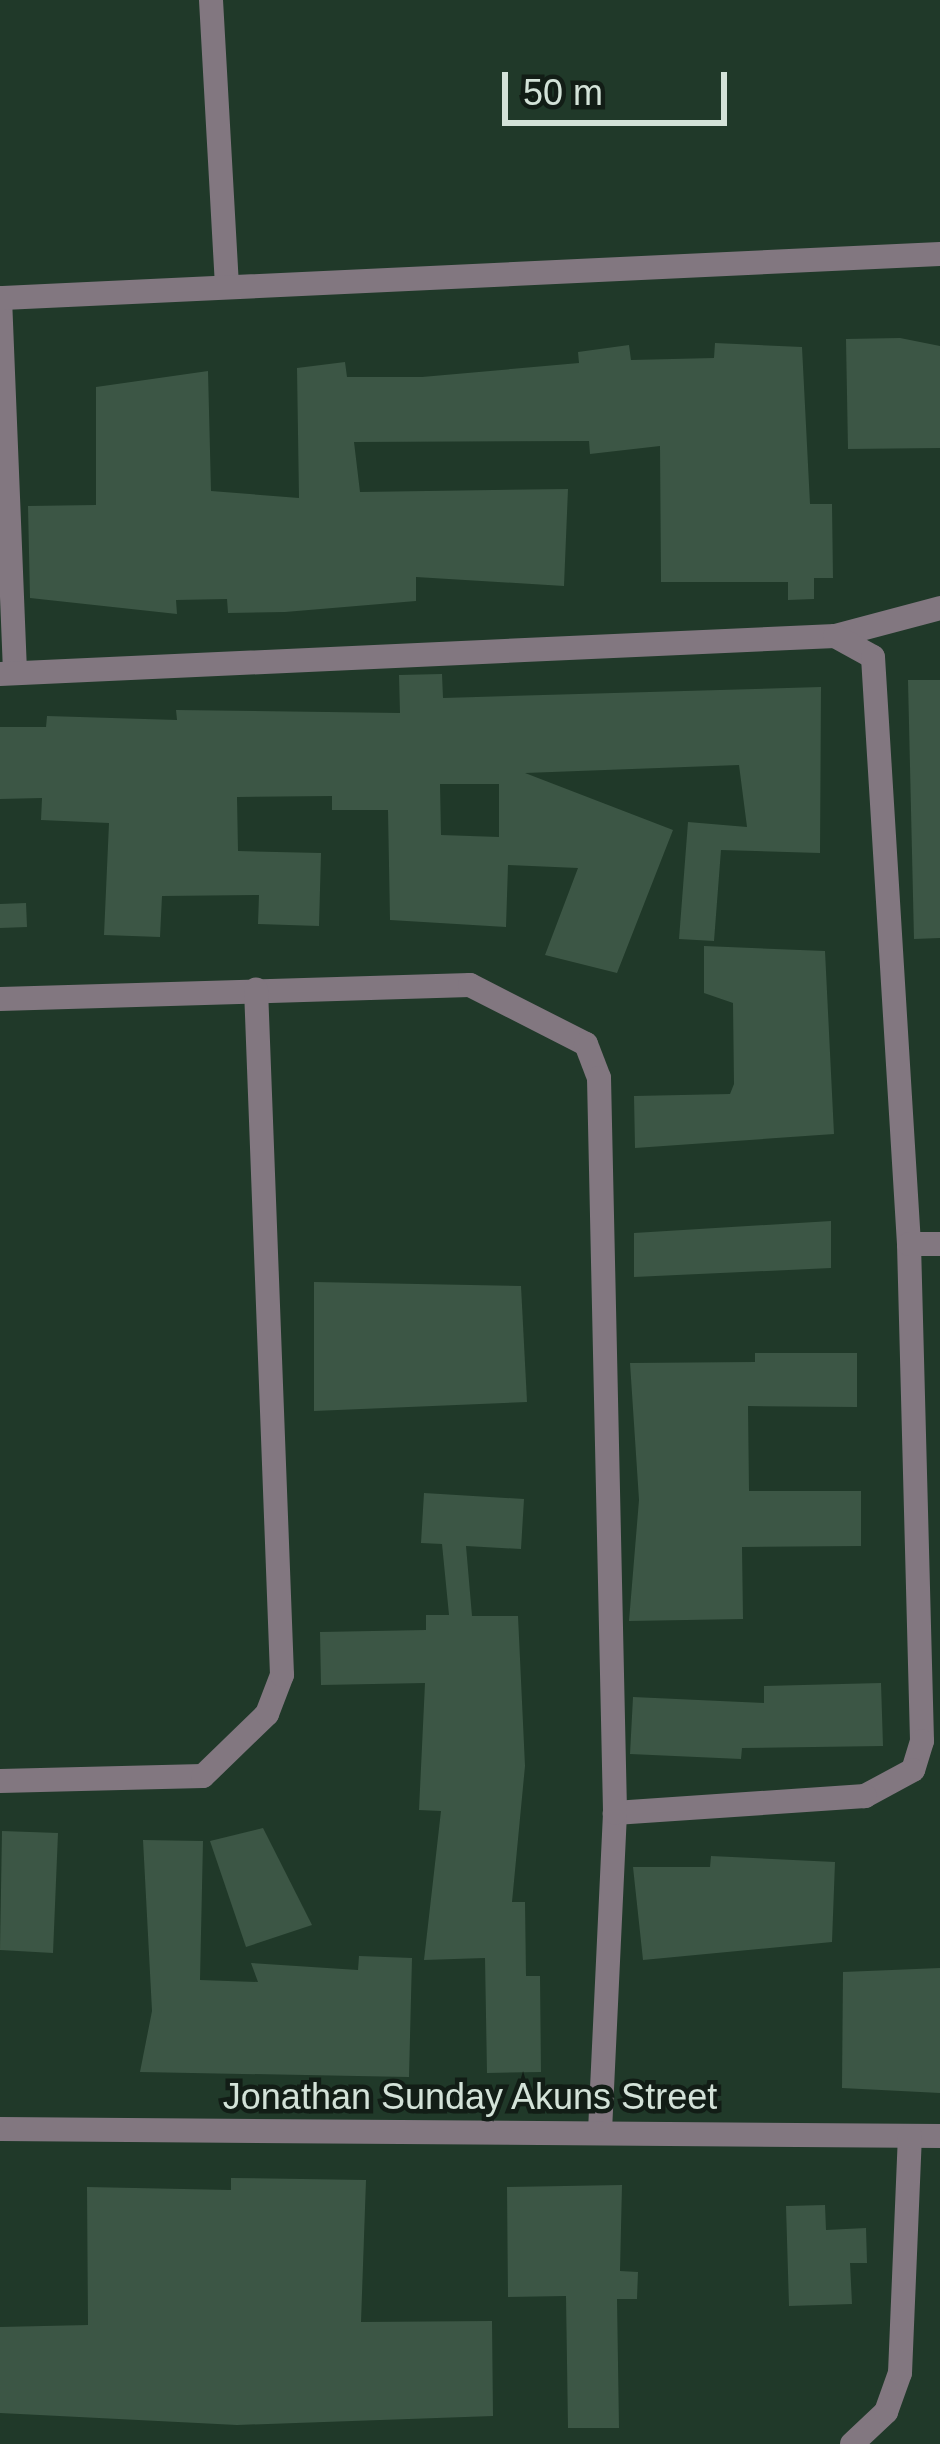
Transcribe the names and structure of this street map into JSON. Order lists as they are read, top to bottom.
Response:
{
  "streets": {
    "street": ["Jonathan Sunday Akuns Street"]
  },
  "scale_bar": "50 m"
}
